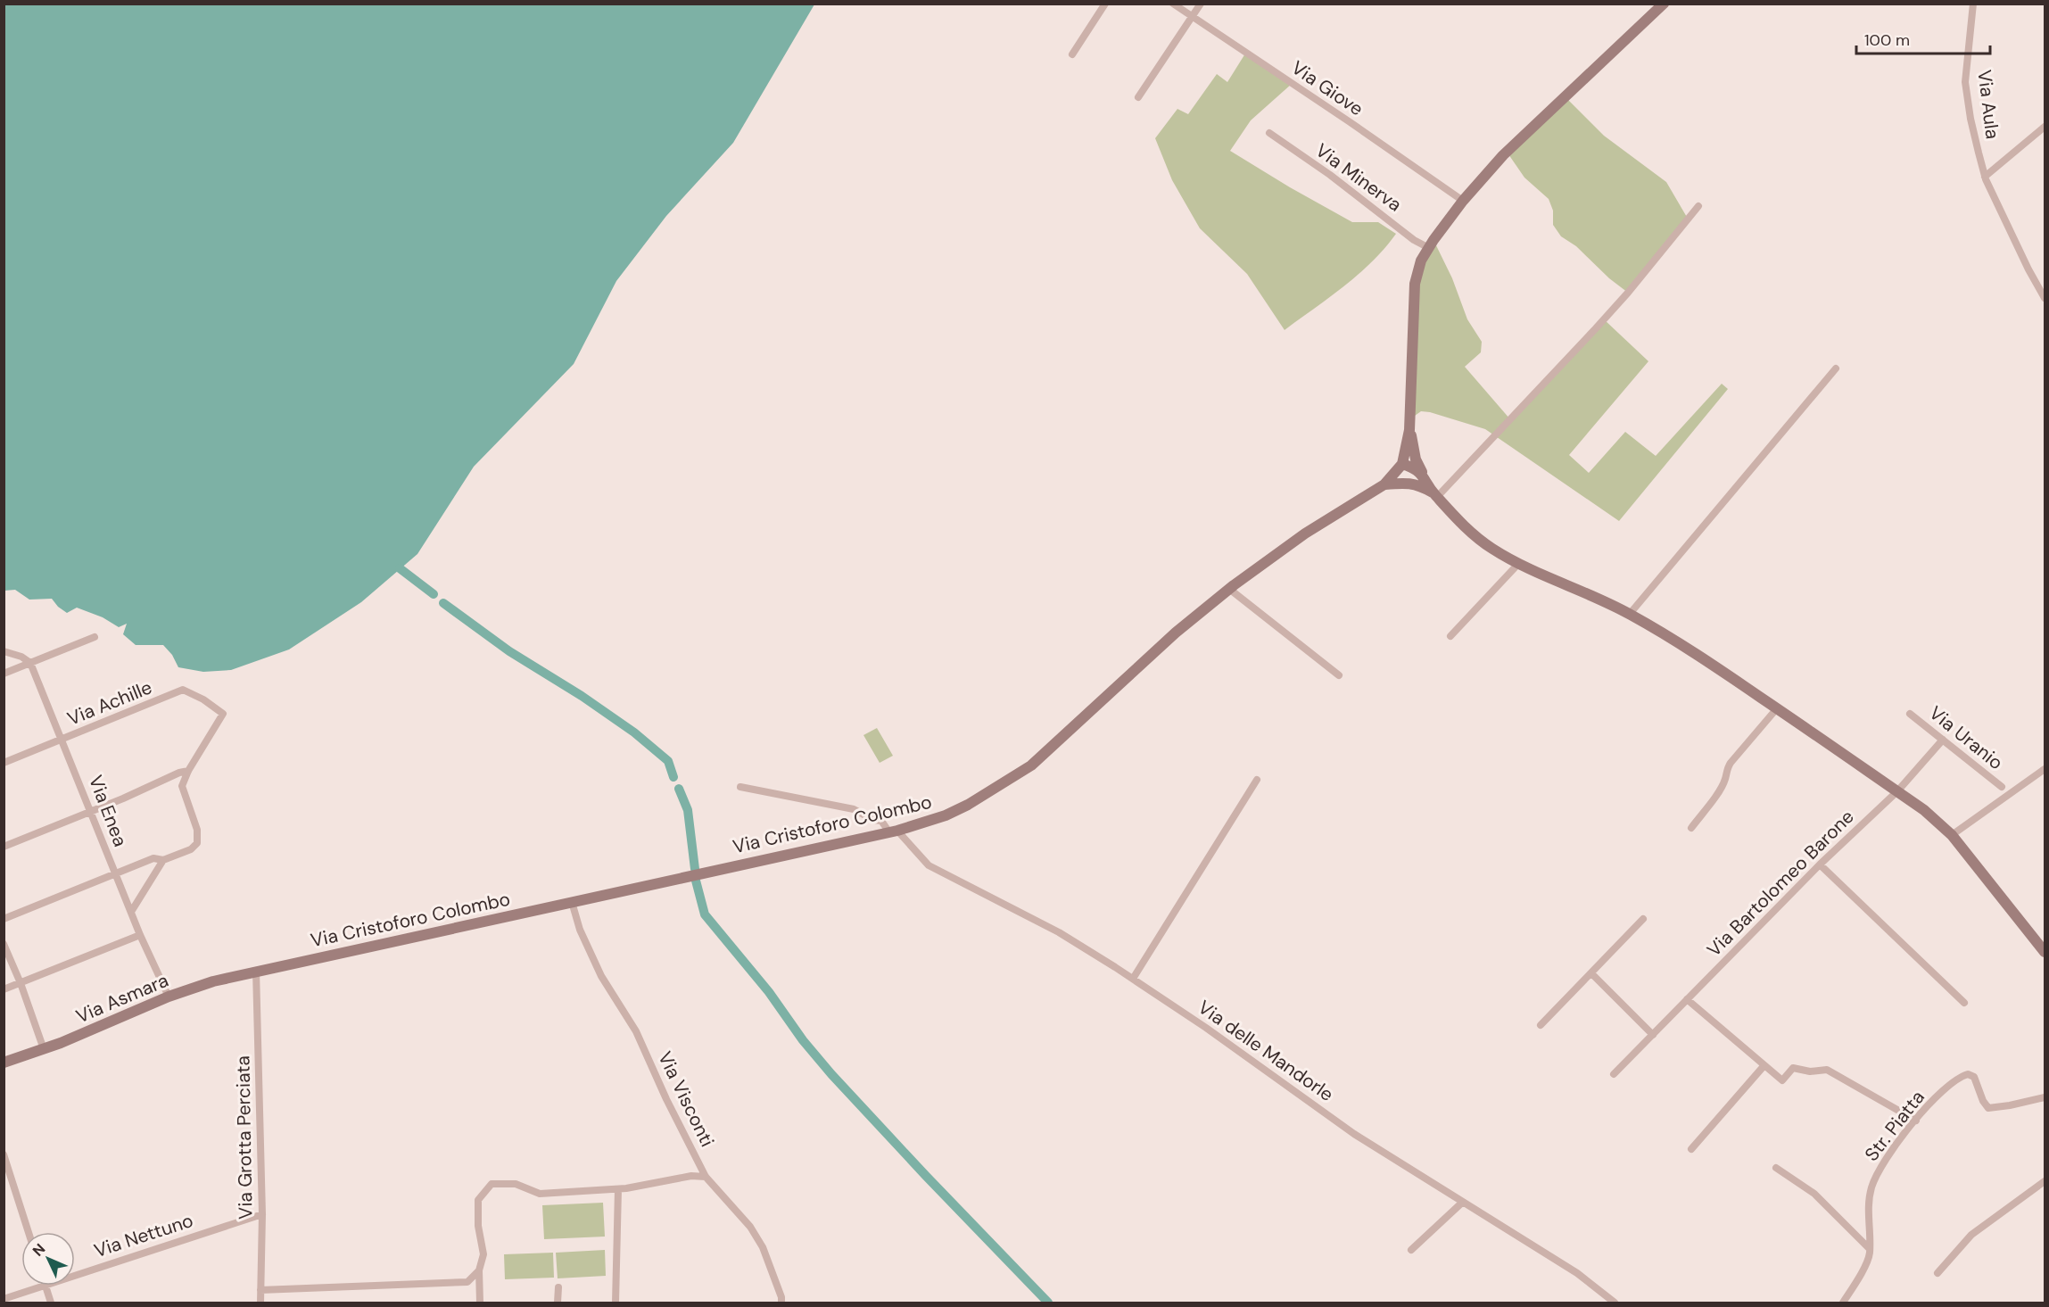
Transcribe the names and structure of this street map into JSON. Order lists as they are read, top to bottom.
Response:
{
  "streets": {
    "main road": ["Via Cristoforo Colombo", "Via Asmara"],
    "street": [
      "Via Giove",
      "Via Aula",
      "Via Minerva",
      "Via Achille",
      "Via Uranio",
      "Via Enea",
      "Via Bartolomeo Barone",
      "Via delle Mandorle",
      "Via Visconti",
      "Str. Piatta",
      "Via Grotta Perciata",
      "Via Nettuno"
    ]
  },
  "crossings": [
    ["Via Achille", "Via Enea"],
    ["Via Uranio", "Via Bartolomeo Barone"],
    ["Via Enea", "Via Asmara"],
    ["Via Cristoforo Colombo", "Via Asmara"],
    ["Via Cristoforo Colombo", "Via delle Mandorle"],
    ["Via Cristoforo Colombo", "Via Visconti"],
    ["Via Cristoforo Colombo", "Via Grotta Perciata"],
    ["Via Asmara", "Via Grotta Perciata"],
    ["Via Grotta Perciata", "Via Nettuno"]
  ],
  "scale_bar": "100 m",
  "north": "top left"
}
